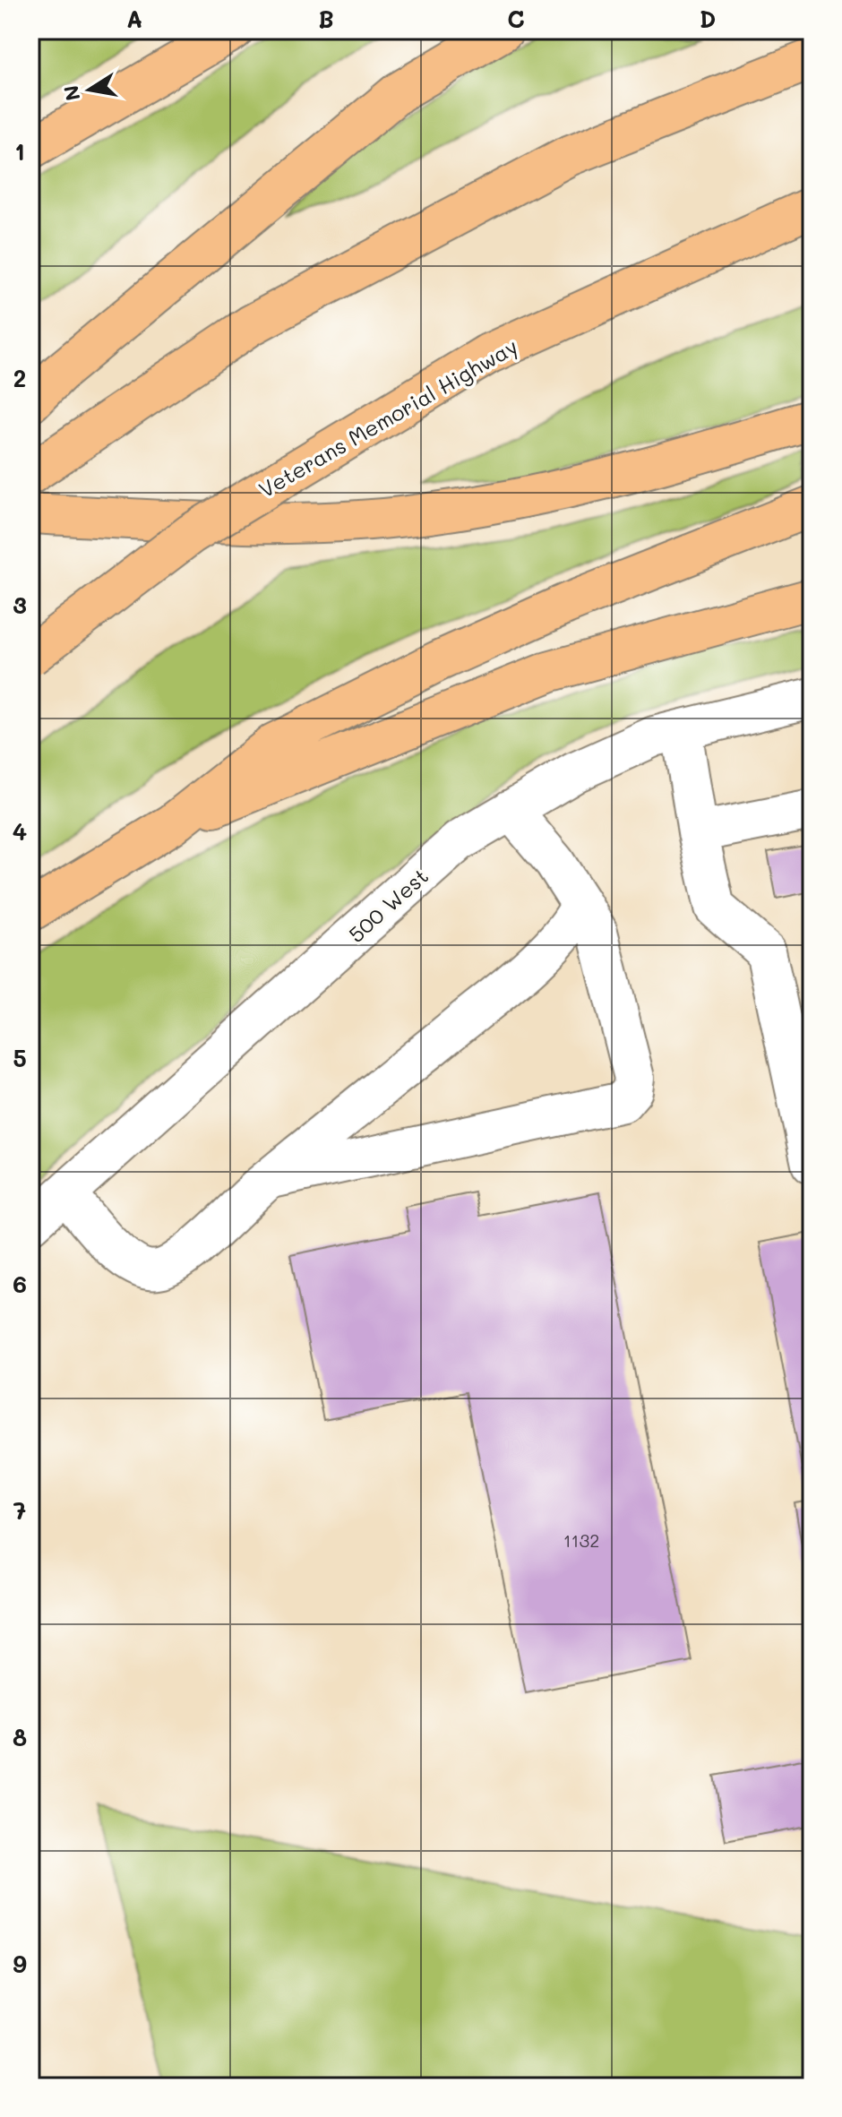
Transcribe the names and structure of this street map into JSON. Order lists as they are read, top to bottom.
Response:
{
  "streets": {
    "highway": ["Veterans Memorial Highway"],
    "street": ["500 West"]
  },
  "house_numbers": ["1132"],
  "north": "left",
  "grid": {
    "columns": [
      "A",
      "B",
      "C",
      "D"
    ],
    "rows": [
      "1",
      "2",
      "3",
      "4",
      "5",
      "6",
      "7",
      "8",
      "9"
    ]
  }
}
